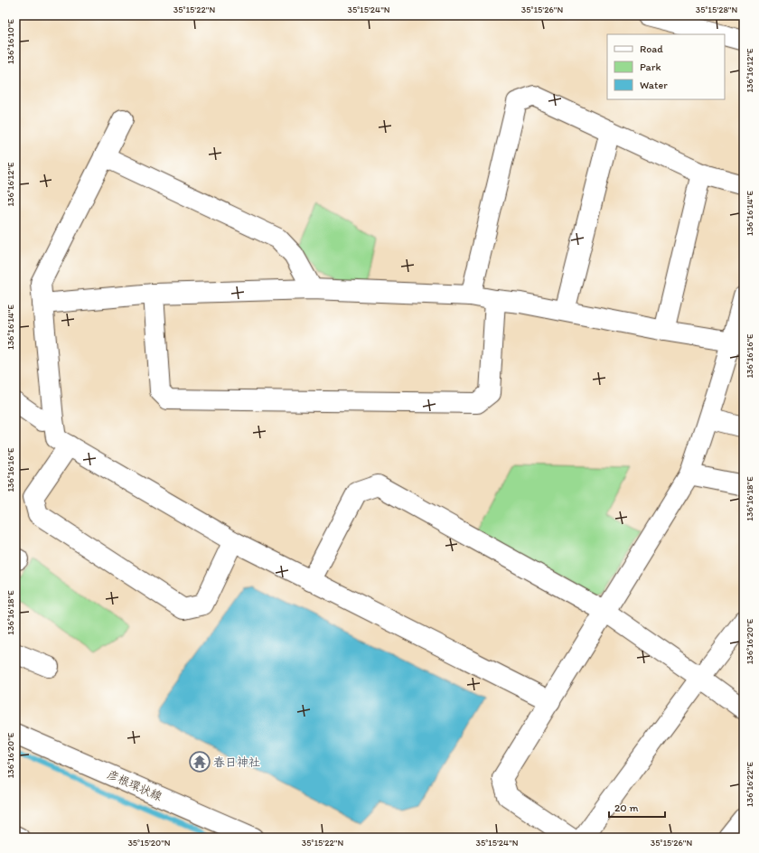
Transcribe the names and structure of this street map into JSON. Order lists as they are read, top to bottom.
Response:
{
  "streets": {
    "street": ["彦根環状線"]
  },
  "places": {
    "temple": ["春日神社"]
  },
  "legend": ["Road", "Park", "Water"],
  "scale_bar": "20 m",
  "coordinates": [
    "35°15'22\"N",
    "35°15'24\"N",
    "35°15'26\"N",
    "35°15'28\"N",
    "136°16'10\"E",
    "136°16'12\"E",
    "136°16'14\"E",
    "136°16'16\"E",
    "136°16'18\"E",
    "136°16'20\"E",
    "136°16'22\"E",
    "35°15'20\"N"
  ]
}
